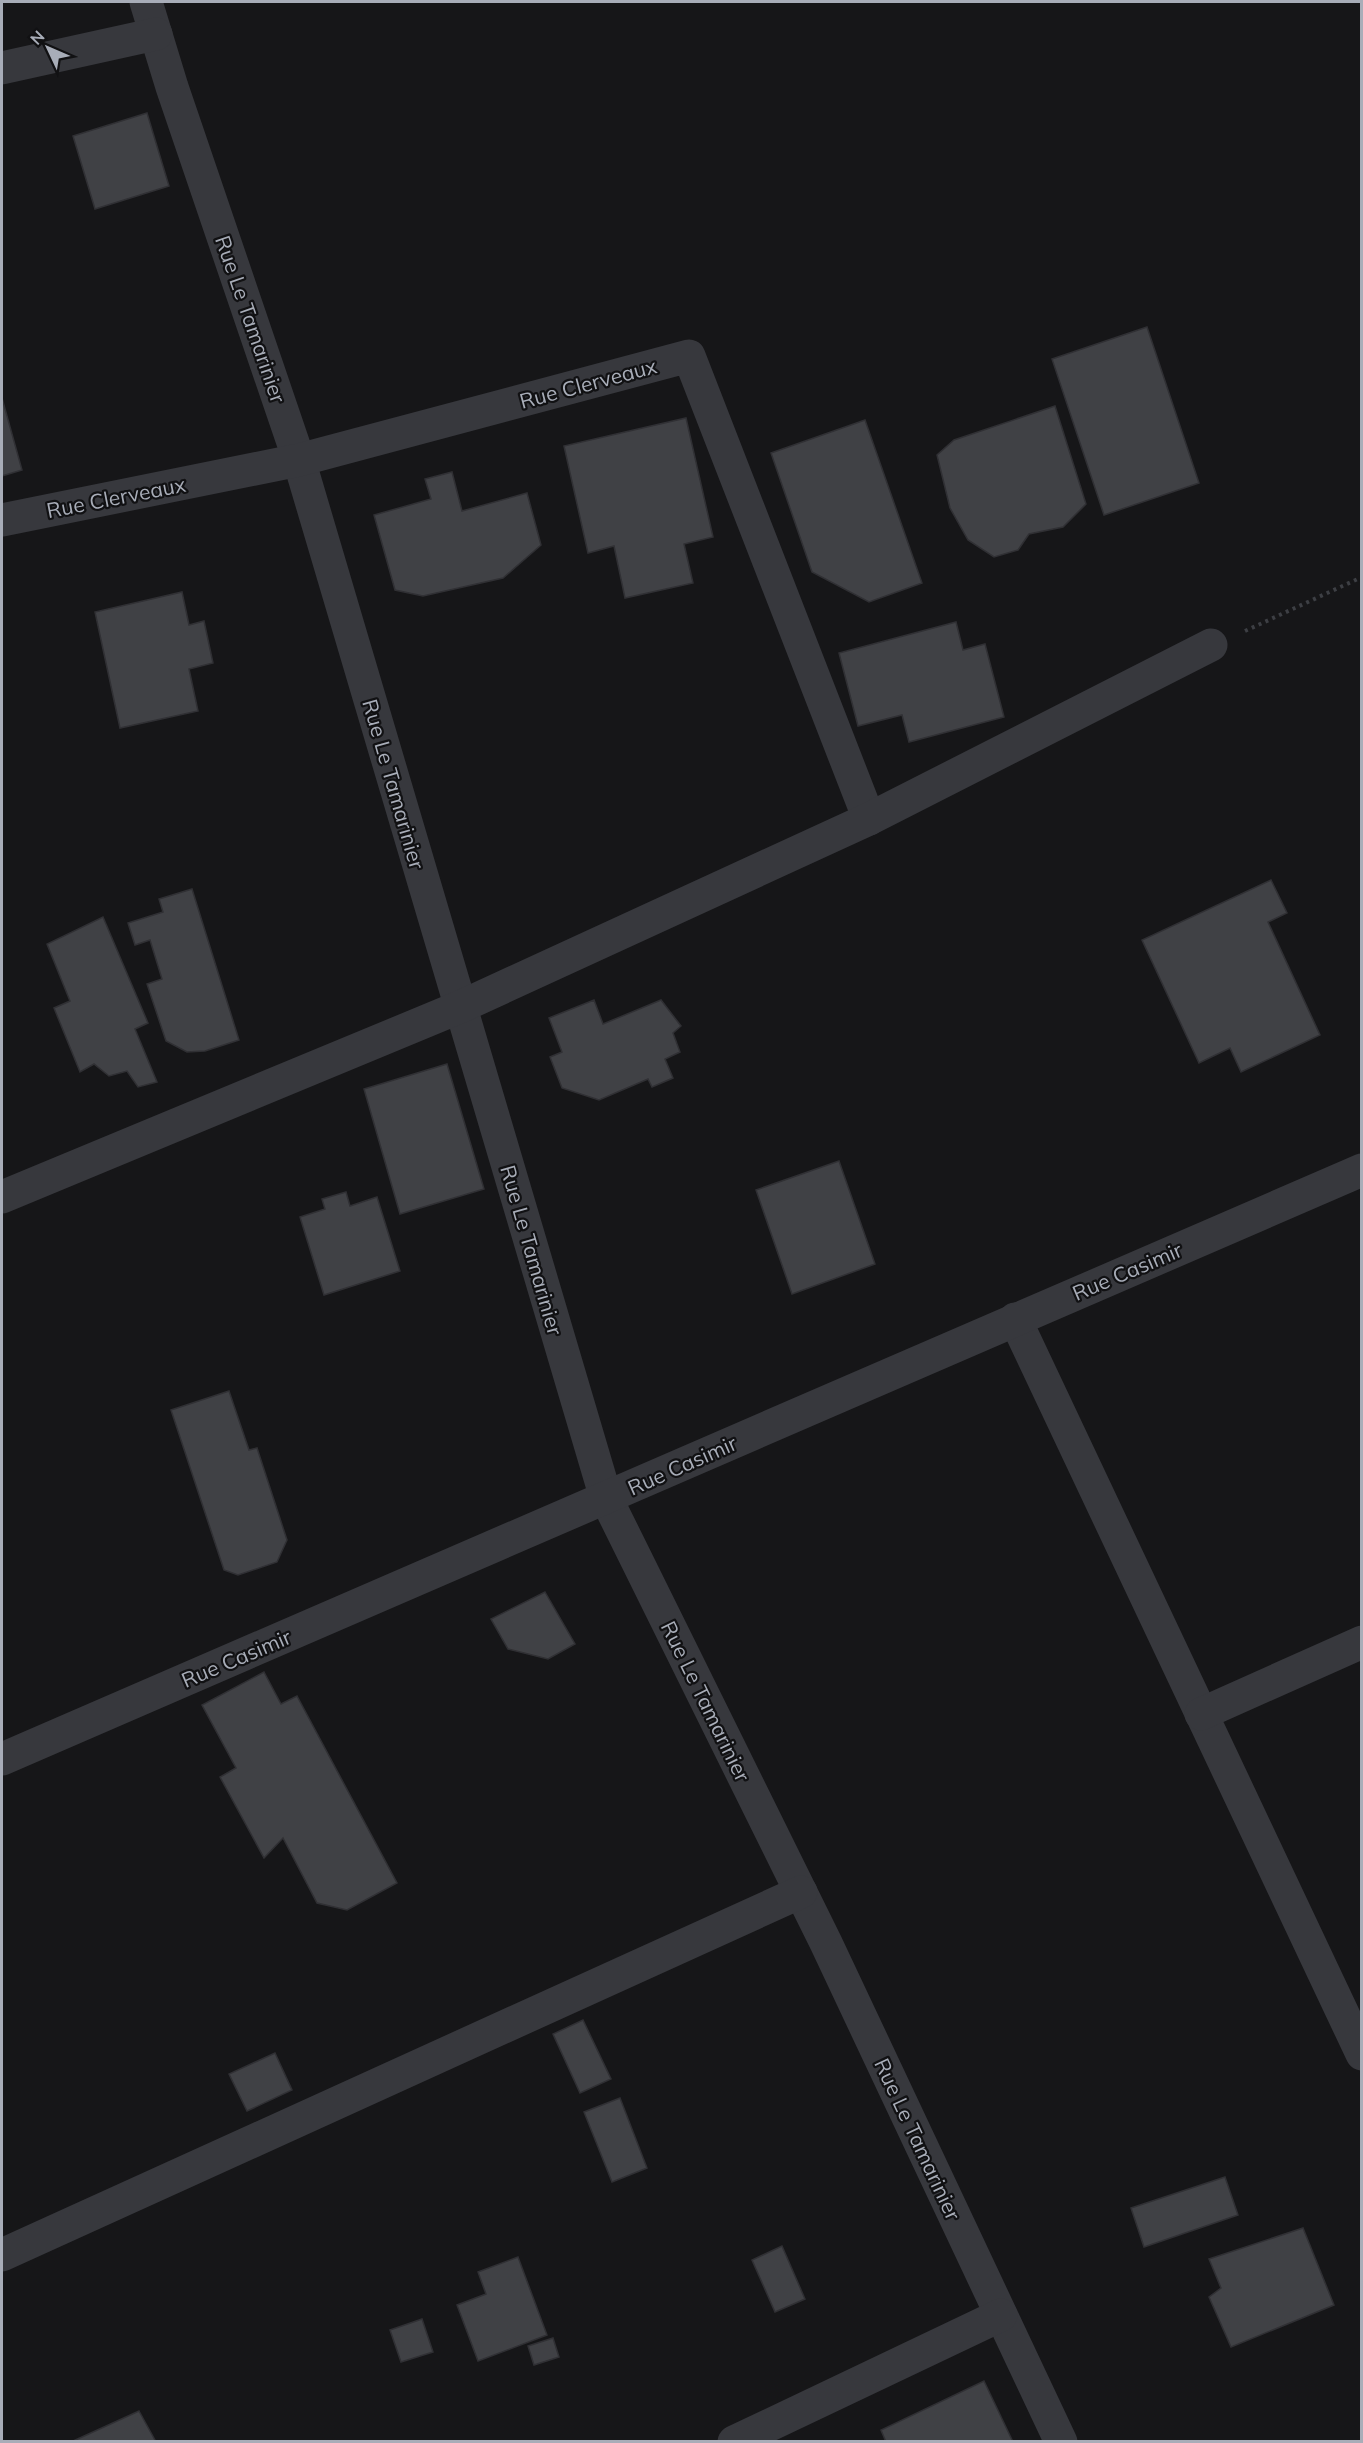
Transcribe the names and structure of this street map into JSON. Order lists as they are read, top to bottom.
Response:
{
  "streets": {
    "street": ["Rue Le Tamarinier", "Rue Clerveaux", "Rue Casimir"]
  },
  "crossings": [
    ["Rue Le Tamarinier", "Rue Clerveaux"],
    ["Rue Le Tamarinier", "Rue Casimir"]
  ],
  "north": "top left"
}
